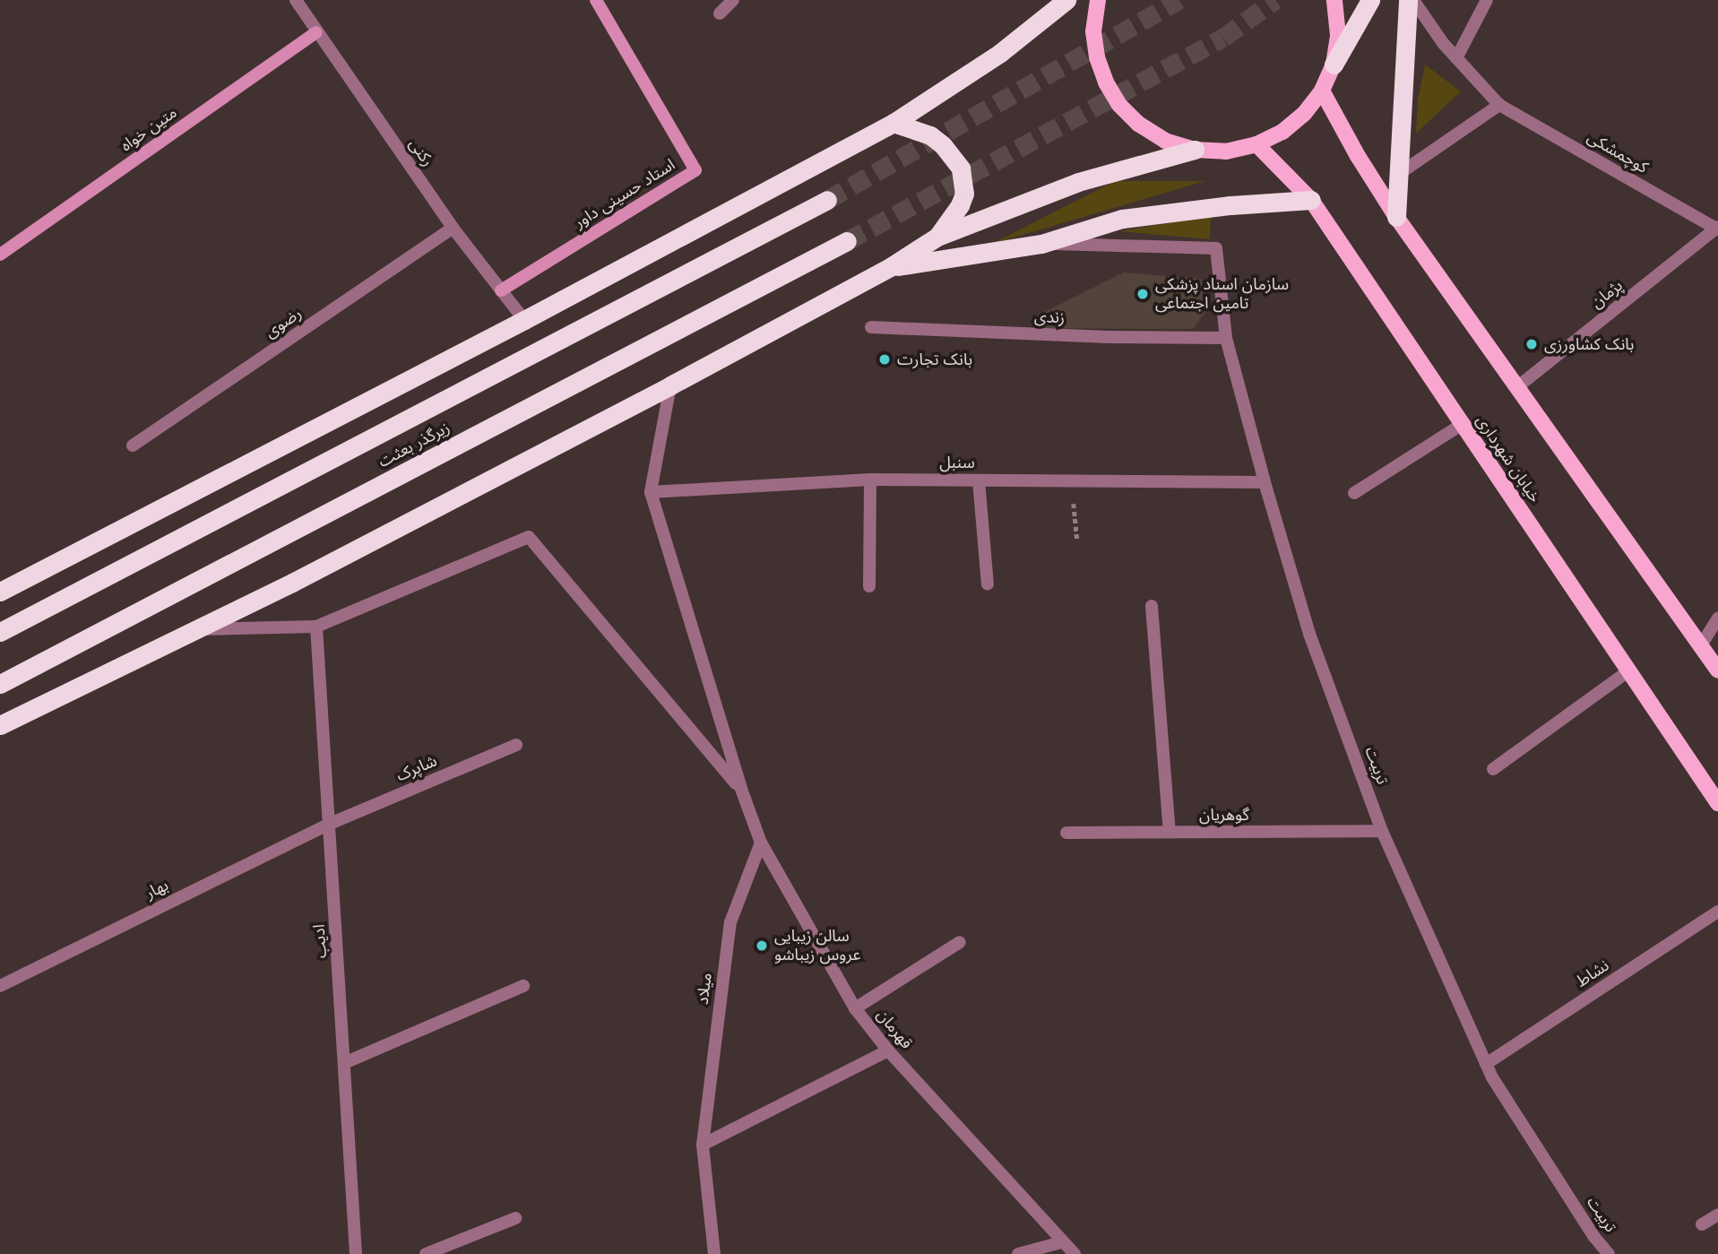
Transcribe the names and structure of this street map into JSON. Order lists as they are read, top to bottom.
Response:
{
  "streets": {
    "highway": ["زیرگذر بعثت"],
    "main road": ["خیابان شهرداری"],
    "street": [
      "متین خواه",
      "رکنی",
      "کوچمشکی",
      "استاد حسینی داور",
      "پژمان",
      "زندی",
      "رضوی",
      "سنبل",
      "تربیت",
      "شاپرک",
      "گوهریان",
      "بهار",
      "ادیب",
      "نشاط",
      "میلاد",
      "قهرمان"
    ]
  },
  "crossings": [
    ["متین خواه", "رکنی"],
    ["رکنی", "استاد حسینی داور"],
    ["رکنی", "رضوی"],
    ["کوچمشکی", "پژمان"],
    ["زندی", "تربیت"],
    ["سنبل", "تربیت"],
    ["سنبل", "قهرمان"],
    ["تربیت", "گوهریان"],
    ["تربیت", "نشاط"],
    ["شاپرک", "بهار"],
    ["شاپرک", "ادیب"],
    ["بهار", "ادیب"],
    ["میلاد", "قهرمان"]
  ],
  "places": [
    "سازمان اسناد پزشکی تامین اجتماعی",
    "بانک کشاورزی",
    "بانک تجارت",
    "سالن زیبایی عروس زیباشو"
  ]
}
